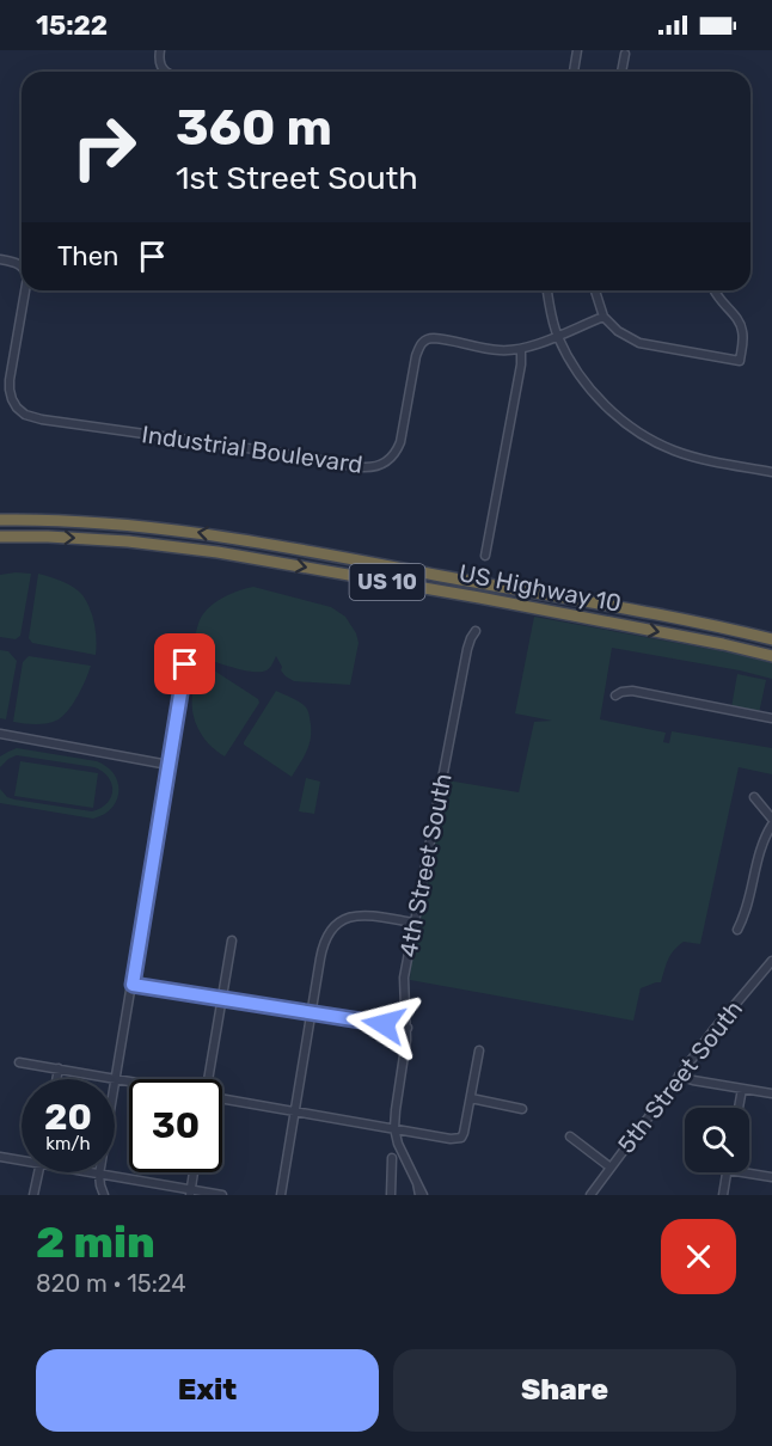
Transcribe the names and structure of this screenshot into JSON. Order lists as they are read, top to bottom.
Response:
{
  "streets": {
    "highway": ["US 10", "US Highway 10"],
    "street": ["Industrial Boulevard", "4th Street South", "5th Street South"]
  },
  "page": {
    "status": "15:22",
    "turn": ["360 m", "1st Street South"],
    "then": "Then",
    "speed": "20 km/h",
    "limit": "30",
    "heading": ["2 min", "820 m · 15:24"],
    "buttons": ["Exit", "Share"]
  }
}
